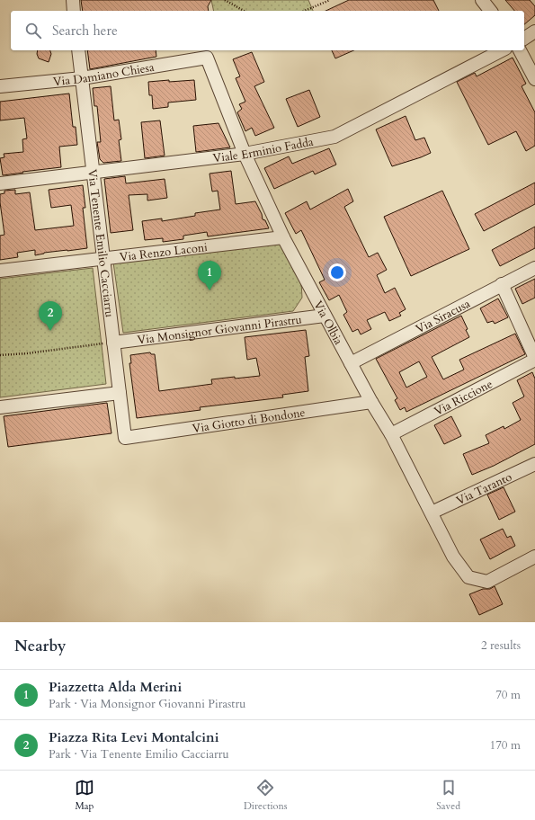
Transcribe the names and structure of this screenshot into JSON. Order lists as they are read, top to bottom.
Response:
{
  "streets": {
    "street": [
      "Via Damiano Chiesa",
      "Viale Erminio Fadda",
      "Via Tenente Emilio Cacciarru",
      "Via Renzo Laconi",
      "Via Siracusa",
      "Via Olbia",
      "Via Monsignor Giovanni Pirastru",
      "Via Riccione",
      "Via Giotto di Bondone",
      "Via Taranto"
    ]
  },
  "crossings": [
    ["Via Damiano Chiesa", "Via Tenente Emilio Cacciarru"],
    ["Via Damiano Chiesa", "Via Olbia"],
    ["Viale Erminio Fadda", "Via Tenente Emilio Cacciarru"],
    ["Viale Erminio Fadda", "Via Olbia"],
    ["Via Tenente Emilio Cacciarru", "Via Renzo Laconi"],
    ["Via Tenente Emilio Cacciarru", "Via Monsignor Giovanni Pirastru"],
    ["Via Tenente Emilio Cacciarru", "Via Giotto di Bondone"],
    ["Via Renzo Laconi", "Via Olbia"],
    ["Via Siracusa", "Via Olbia"],
    ["Via Olbia", "Via Monsignor Giovanni Pirastru"],
    ["Via Olbia", "Via Riccione"],
    ["Via Olbia", "Via Giotto di Bondone"],
    ["Via Olbia", "Via Taranto"]
  ],
  "page": {
    "search": "Search here",
    "pins": ["1", "2"],
    "heading": ["Nearby", "2 results"],
    "list": [
      {
        "mark": "1",
        "name": "Piazzetta Alda Merini",
        "note": "Park · Via Monsignor Giovanni Pirastru",
        "value": "70 m"
      },
      {
        "mark": "2",
        "name": "Piazza Rita Levi Montalcini",
        "note": "Park · Via Tenente Emilio Cacciarru",
        "value": "170 m"
      }
    ],
    "nav": ["Map", "Directions", "Saved"]
  }
}
